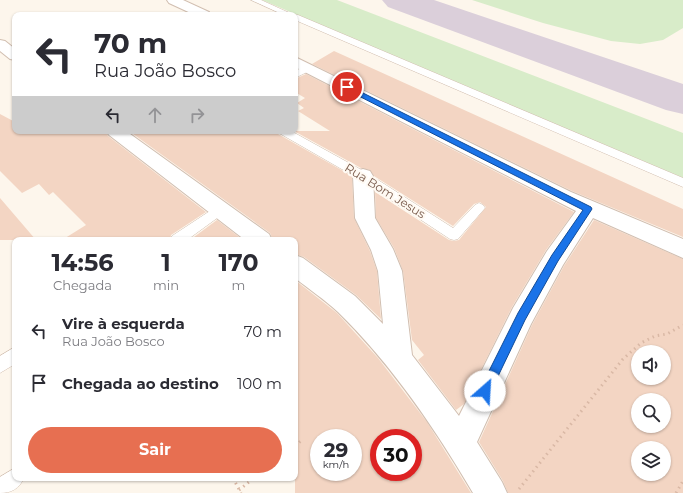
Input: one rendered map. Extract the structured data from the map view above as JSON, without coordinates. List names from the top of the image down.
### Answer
{
  "streets": {
    "lane": ["Rua Bom Jesus"]
  },
  "page": {
    "turn": ["70 m", "Rua João Bosco"],
    "eta": [
      "14:56",
      "Chegada",
      "1",
      "min",
      "170",
      "m"
    ],
    "list": [
      {
        "name": "Vire à esquerda",
        "note": "Rua João Bosco",
        "value": "70 m"
      },
      {
        "name": "Chegada ao destino",
        "value": "100 m"
      }
    ],
    "buttons": "Sair",
    "speed": "29 km/h",
    "limit": "30"
  }
}
